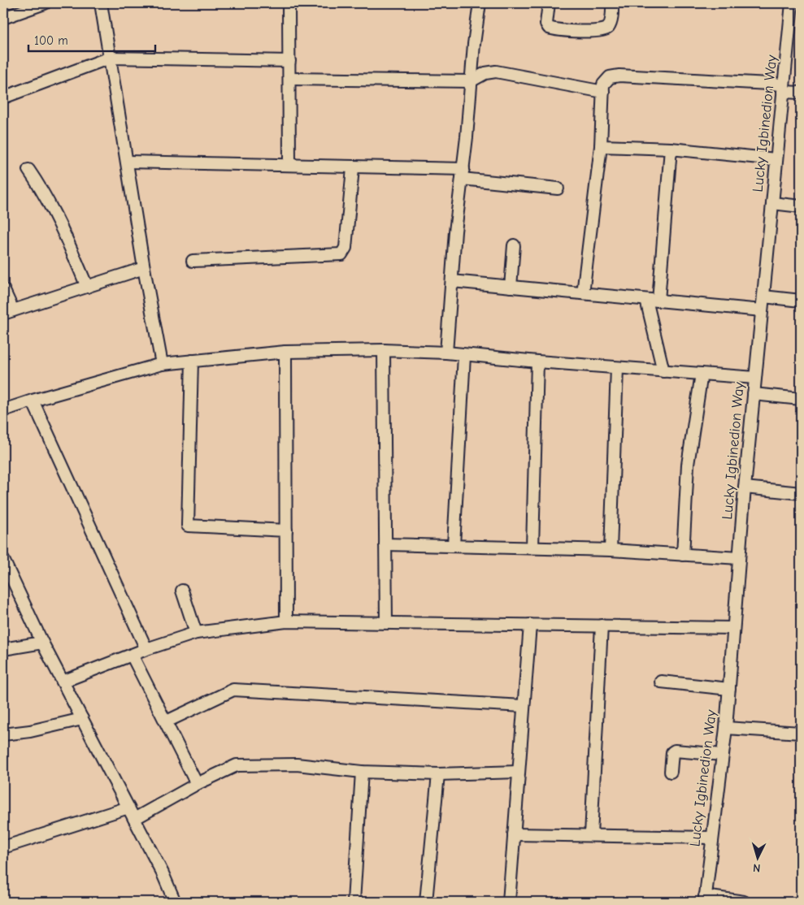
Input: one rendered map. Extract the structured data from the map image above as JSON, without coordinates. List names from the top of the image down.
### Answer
{
  "streets": {
    "street": ["Lucky Igbinedion Way"]
  },
  "scale_bar": "100 m",
  "north": "bottom"
}
